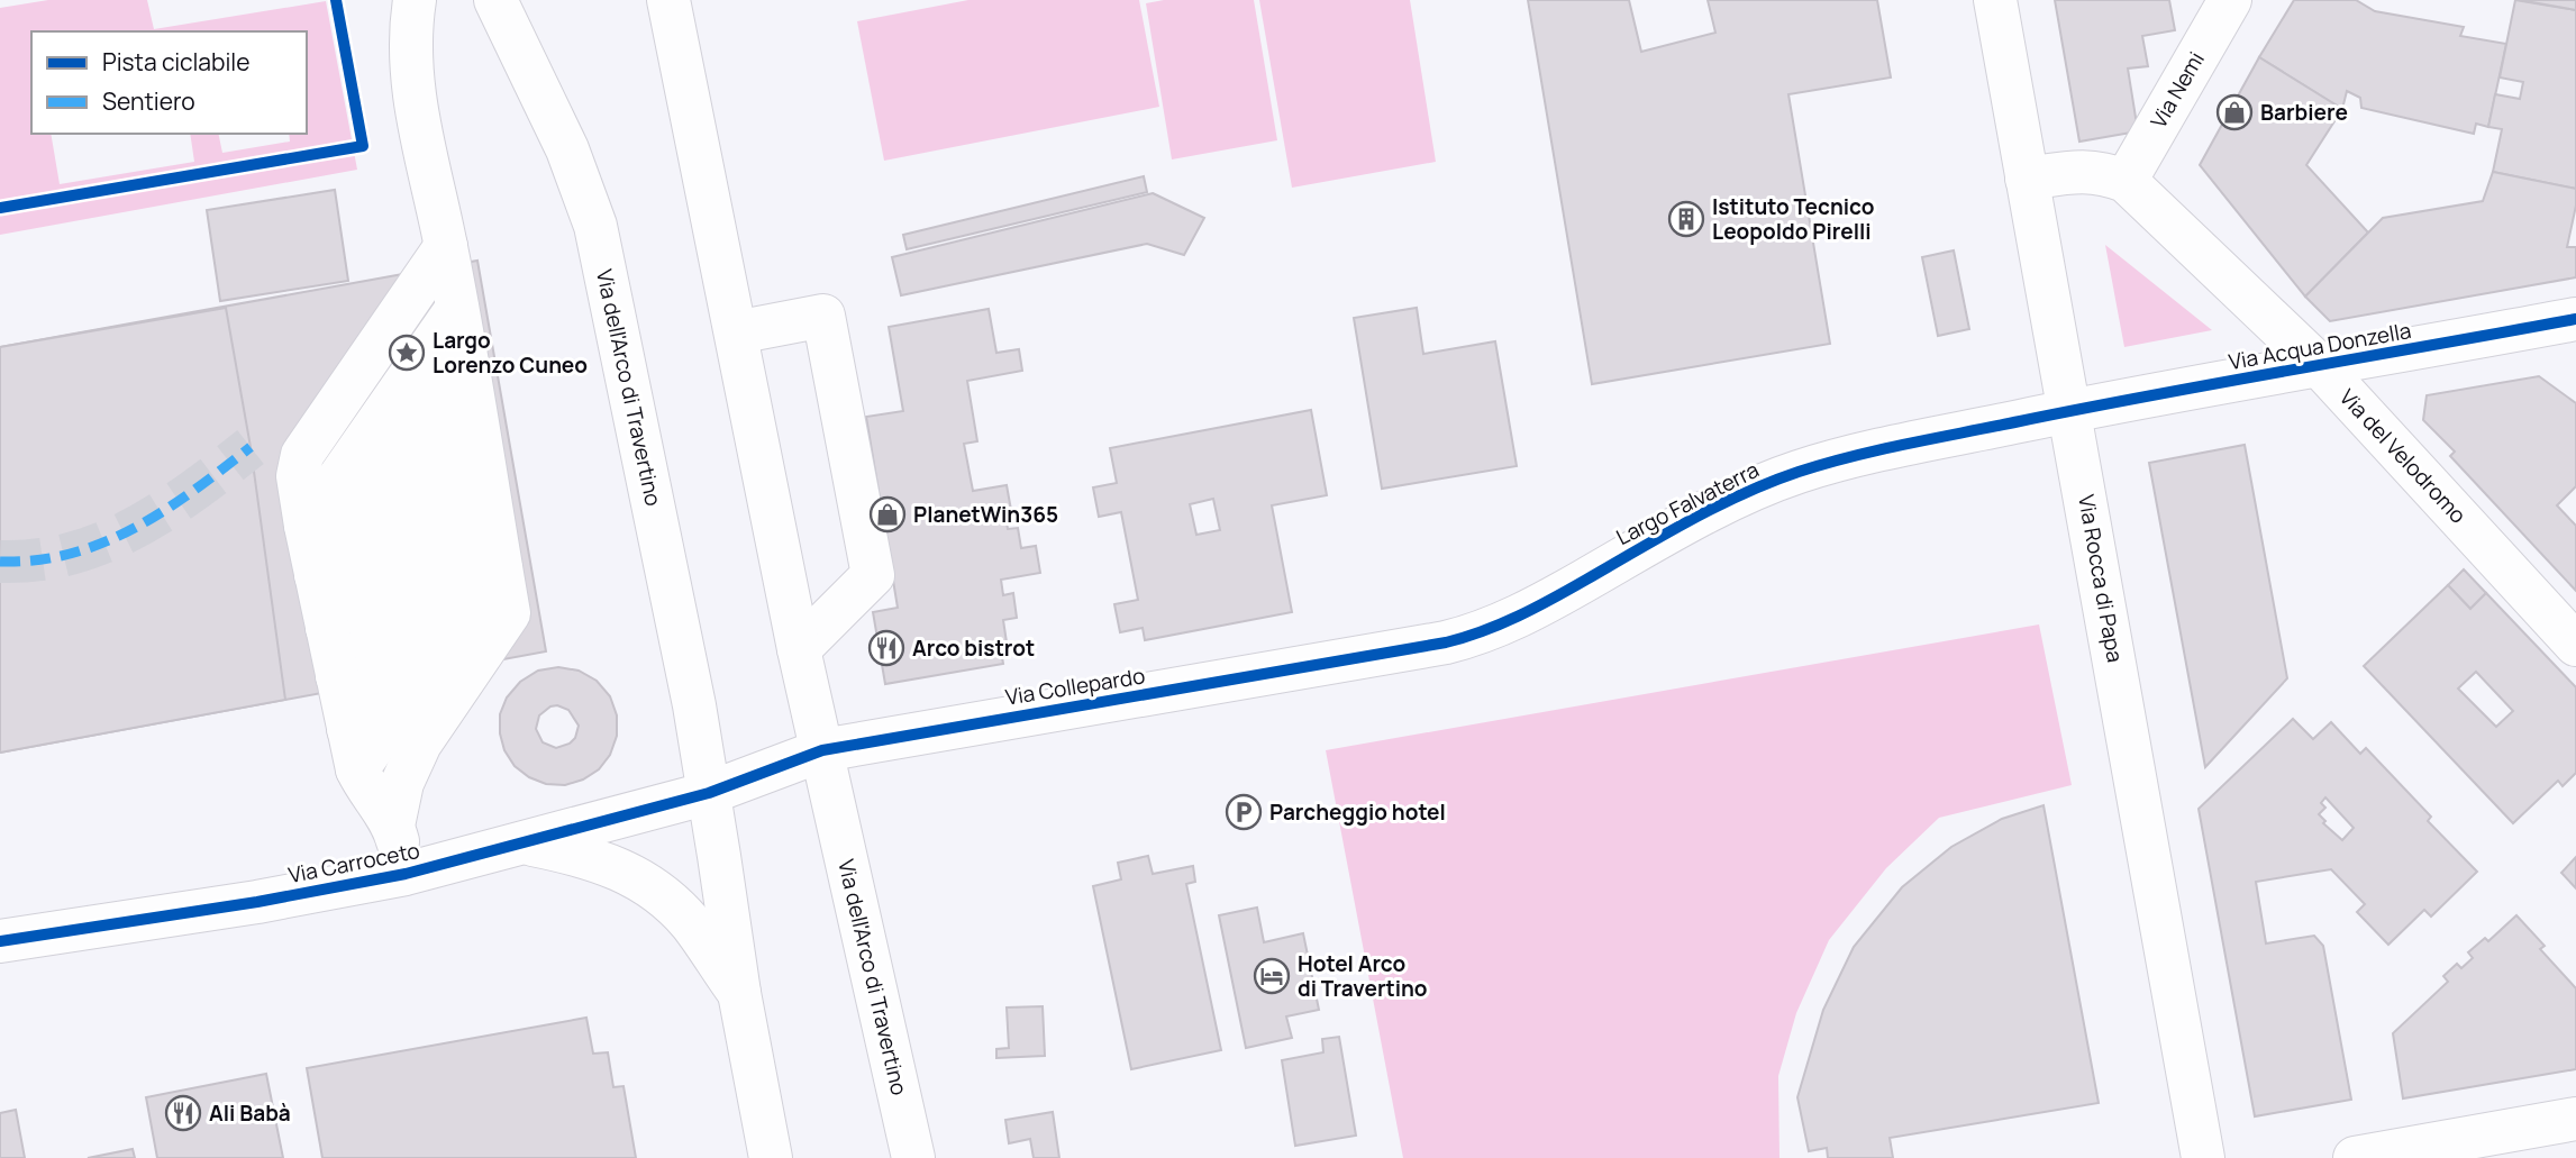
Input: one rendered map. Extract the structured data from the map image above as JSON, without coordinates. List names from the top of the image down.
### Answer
{
  "streets": {
    "street": [
      "Via Nemi",
      "Via Acqua Donzella",
      "Via dell'Arco di Travertino",
      "Via del Velodromo",
      "Largo Falvaterra",
      "Via Rocca di Papa",
      "Via Collepardo",
      "Via Carroceto"
    ]
  },
  "crossings": [
    ["Via Nemi", "Via del Velodromo"],
    ["Via Acqua Donzella", "Via del Velodromo"],
    ["Via Acqua Donzella", "Largo Falvaterra"],
    ["Via Acqua Donzella", "Via Rocca di Papa"],
    ["Via dell'Arco di Travertino", "Via Collepardo"],
    ["Via dell'Arco di Travertino", "Via Carroceto"],
    ["Via del Velodromo", "Via Rocca di Papa"],
    ["Largo Falvaterra", "Via Rocca di Papa"],
    ["Largo Falvaterra", "Via Collepardo"]
  ],
  "places": {
    "shop": ["Barbiere", "PlanetWin365"],
    "building": ["Istituto Tecnico Leopoldo Pirelli"],
    "place": ["Largo Lorenzo Cuneo"],
    "restaurant": ["Arco bistrot", "Ali Babà"],
    "parking": ["Parcheggio hotel"],
    "hotel": ["Hotel Arco di Travertino"]
  },
  "legend": ["Pista ciclabile", "Sentiero"]
}
